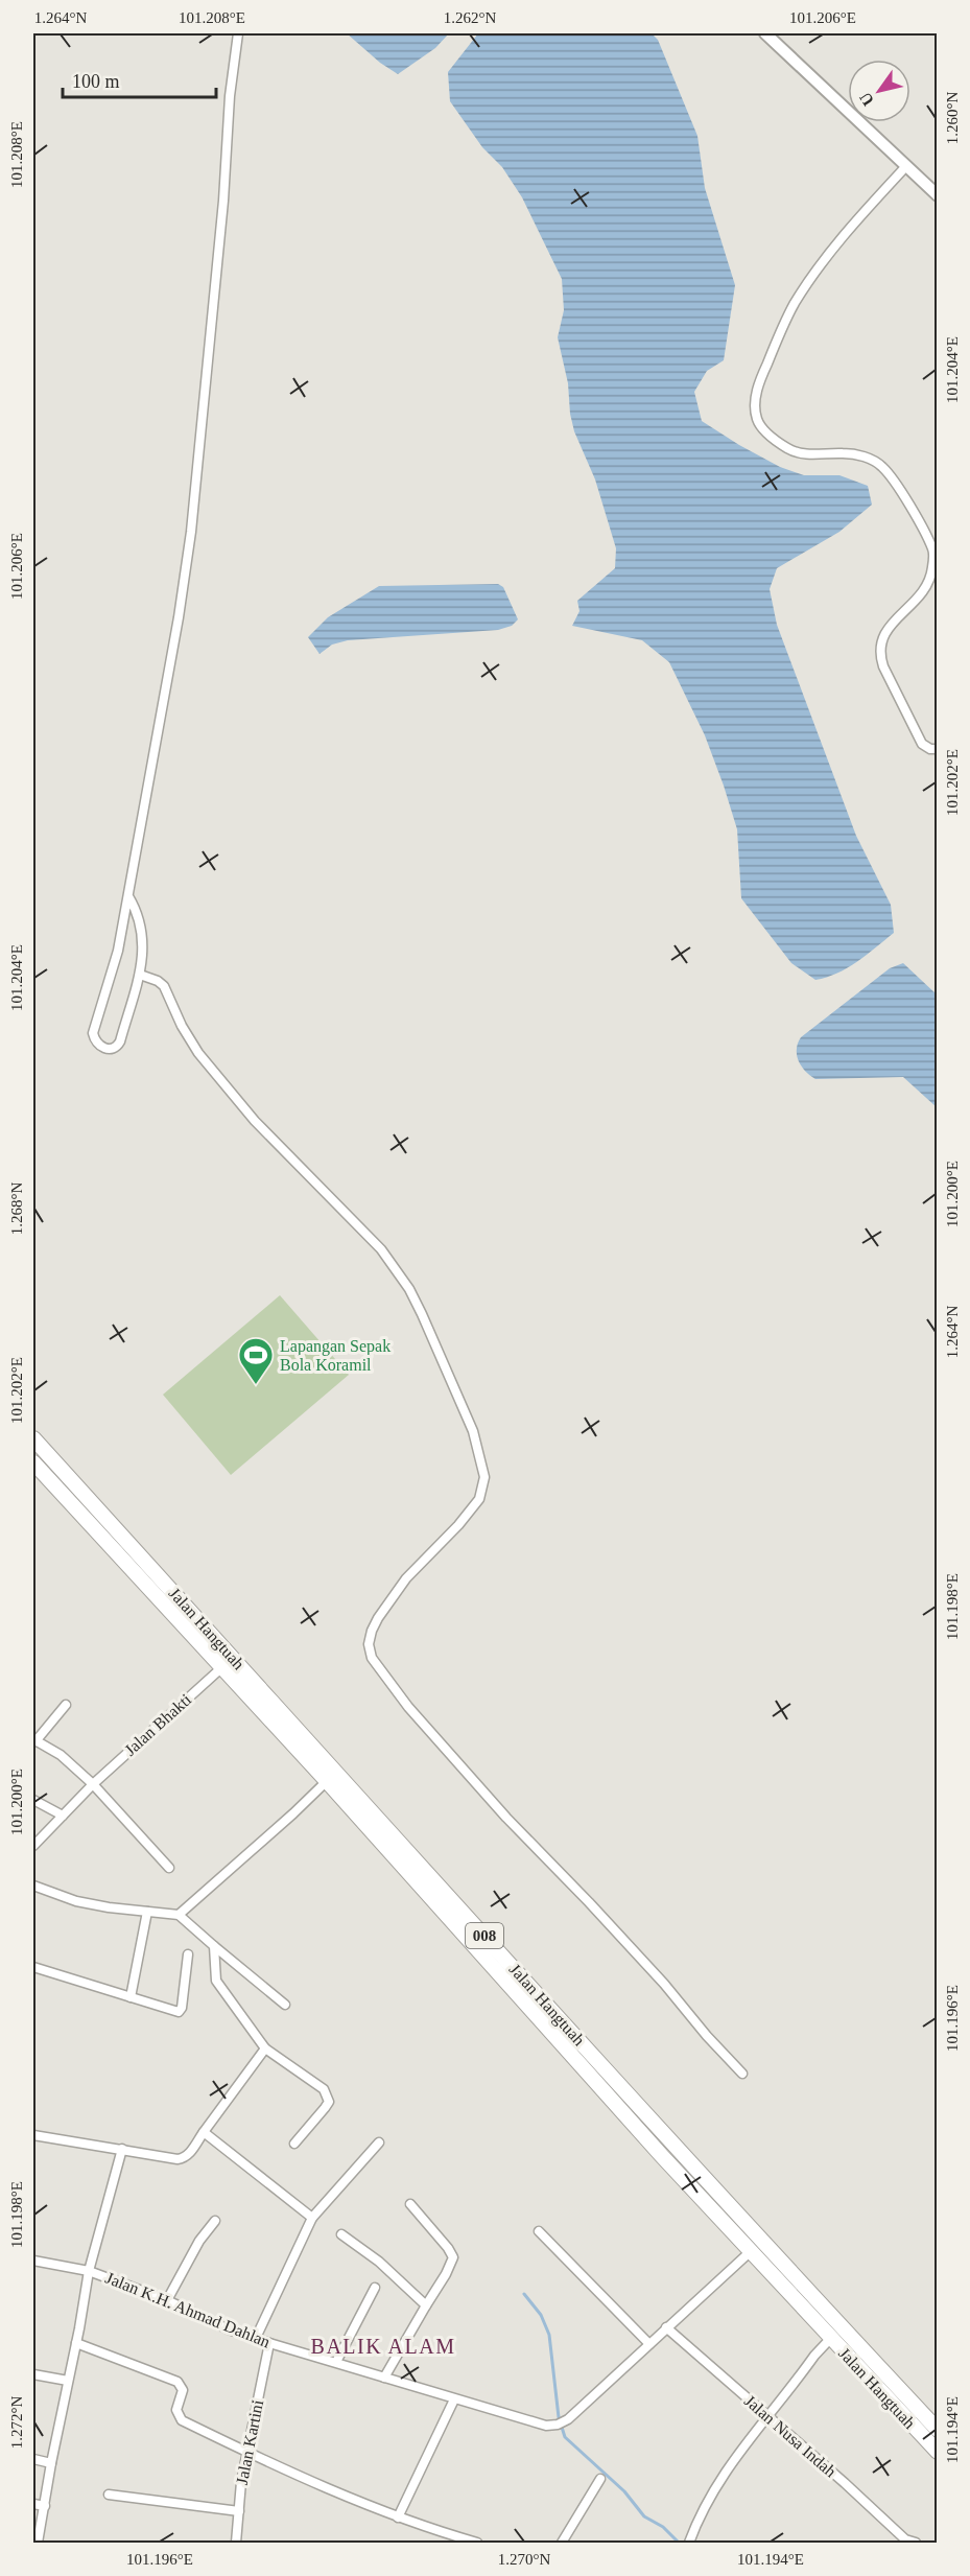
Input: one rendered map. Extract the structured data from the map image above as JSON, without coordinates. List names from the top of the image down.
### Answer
{
  "streets": {
    "highway": ["Jalan Hangtuah", "008"],
    "street": [
      "Jalan Bhakti",
      "Jalan K.H. Ahmad Dahlan",
      "Jalan Nusa Indah",
      "Jalan Kartini"
    ]
  },
  "crossings": [
    ["Jalan Hangtuah", "Jalan Bhakti"],
    ["Jalan K.H. Ahmad Dahlan", "Jalan Kartini"]
  ],
  "districts": ["BALIK ALAM"],
  "places": {
    "sports": ["Lapangan Sepak Bola Koramil"]
  },
  "scale_bar": "100 m",
  "north": "bottom left",
  "coordinates": [
    "1.264°N",
    "101.208°E",
    "1.262°N",
    "101.206°E",
    "1.260°N",
    "101.204°E",
    "101.202°E",
    "101.200°E",
    "1.268°N",
    "101.198°E",
    "101.196°E",
    "1.272°N",
    "101.194°E",
    "1.270°N"
  ]
}
